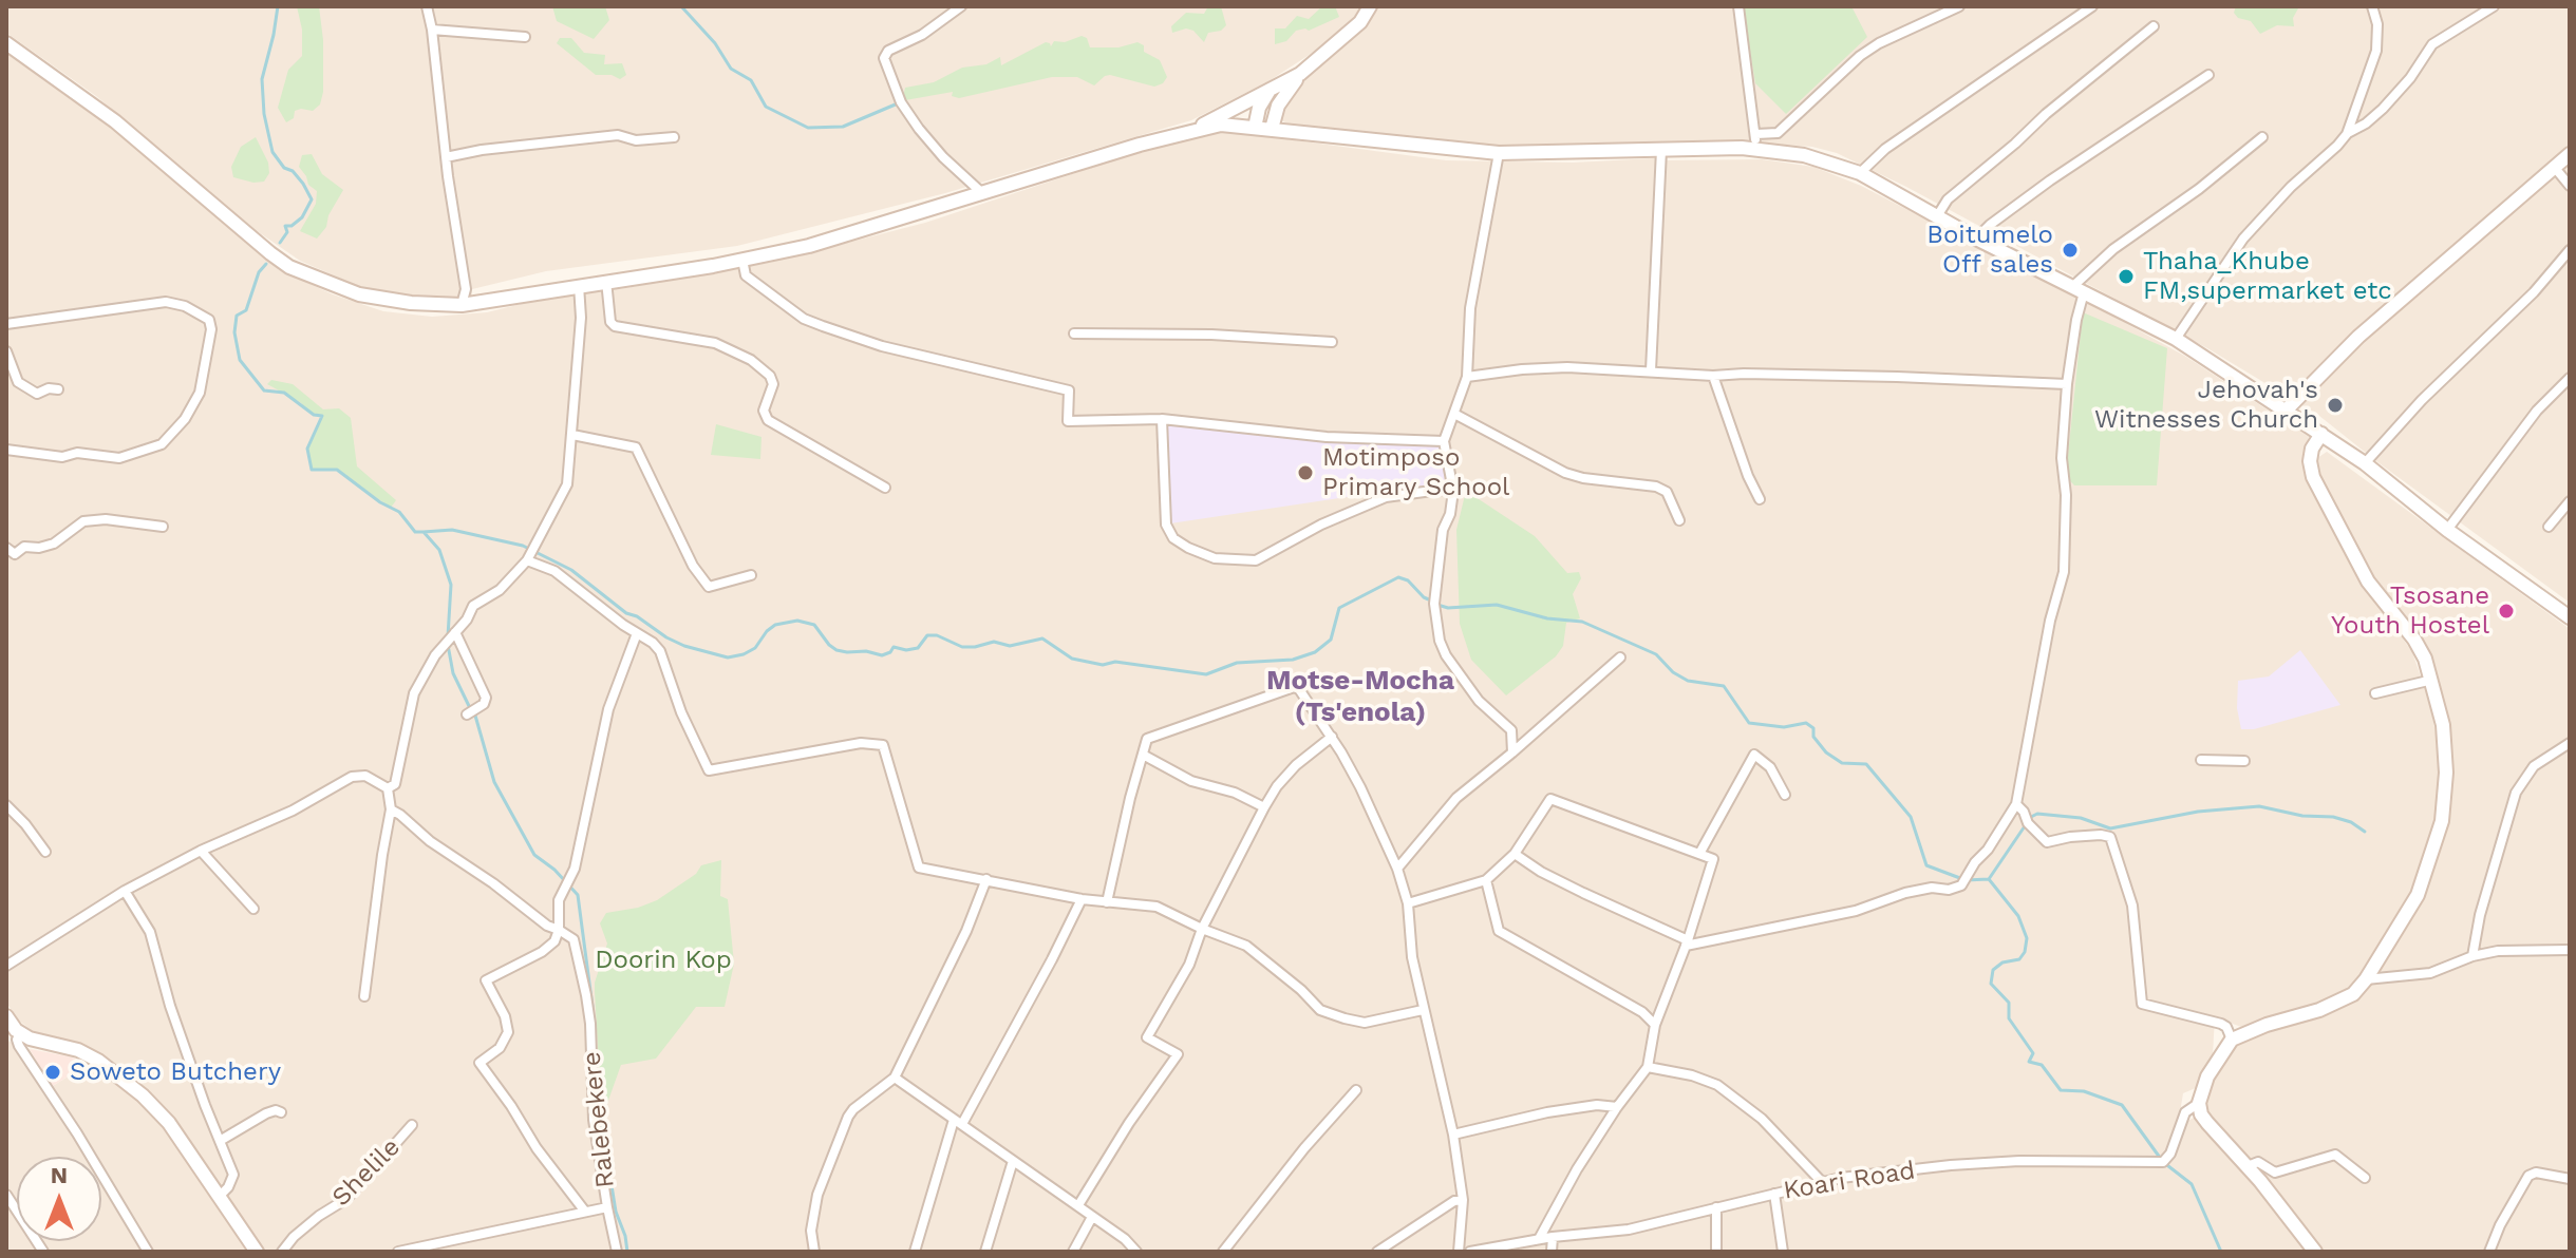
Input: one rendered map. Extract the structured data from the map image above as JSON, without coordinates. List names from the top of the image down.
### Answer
{
  "streets": {
    "street": ["Ralebekere", "Shelile", "Koari Road"]
  },
  "districts": ["Motse-Mocha (Ts'enola)"],
  "parks": ["Doorin Kop"],
  "places": [
    "Boitumelo Off sales",
    "Thaha_Khube FM,supermarket etc",
    "Jehovah's Witnesses Church",
    "Motimposo Primary School",
    "Tsosane Youth Hostel",
    "Soweto Butchery"
  ],
  "north": "top"
}
